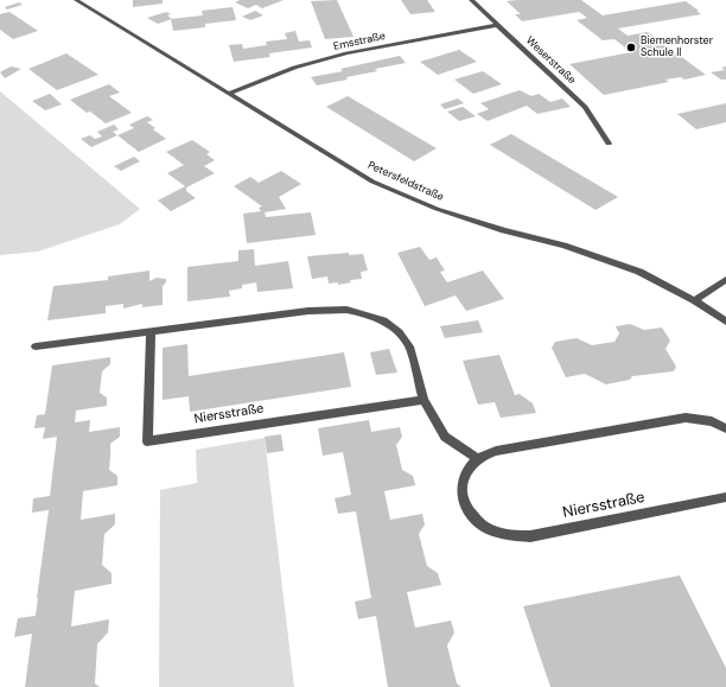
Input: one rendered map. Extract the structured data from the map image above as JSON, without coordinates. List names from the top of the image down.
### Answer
{
  "streets": {
    "street": [
      "Emsstraße",
      "Weserstraße",
      "Petersfeldstraße",
      "Niersstraße"
    ]
  },
  "crossings": [
    ["Emsstraße", "Weserstraße"],
    ["Emsstraße", "Petersfeldstraße"]
  ],
  "places": ["Biemenhorster Schule II"]
}
